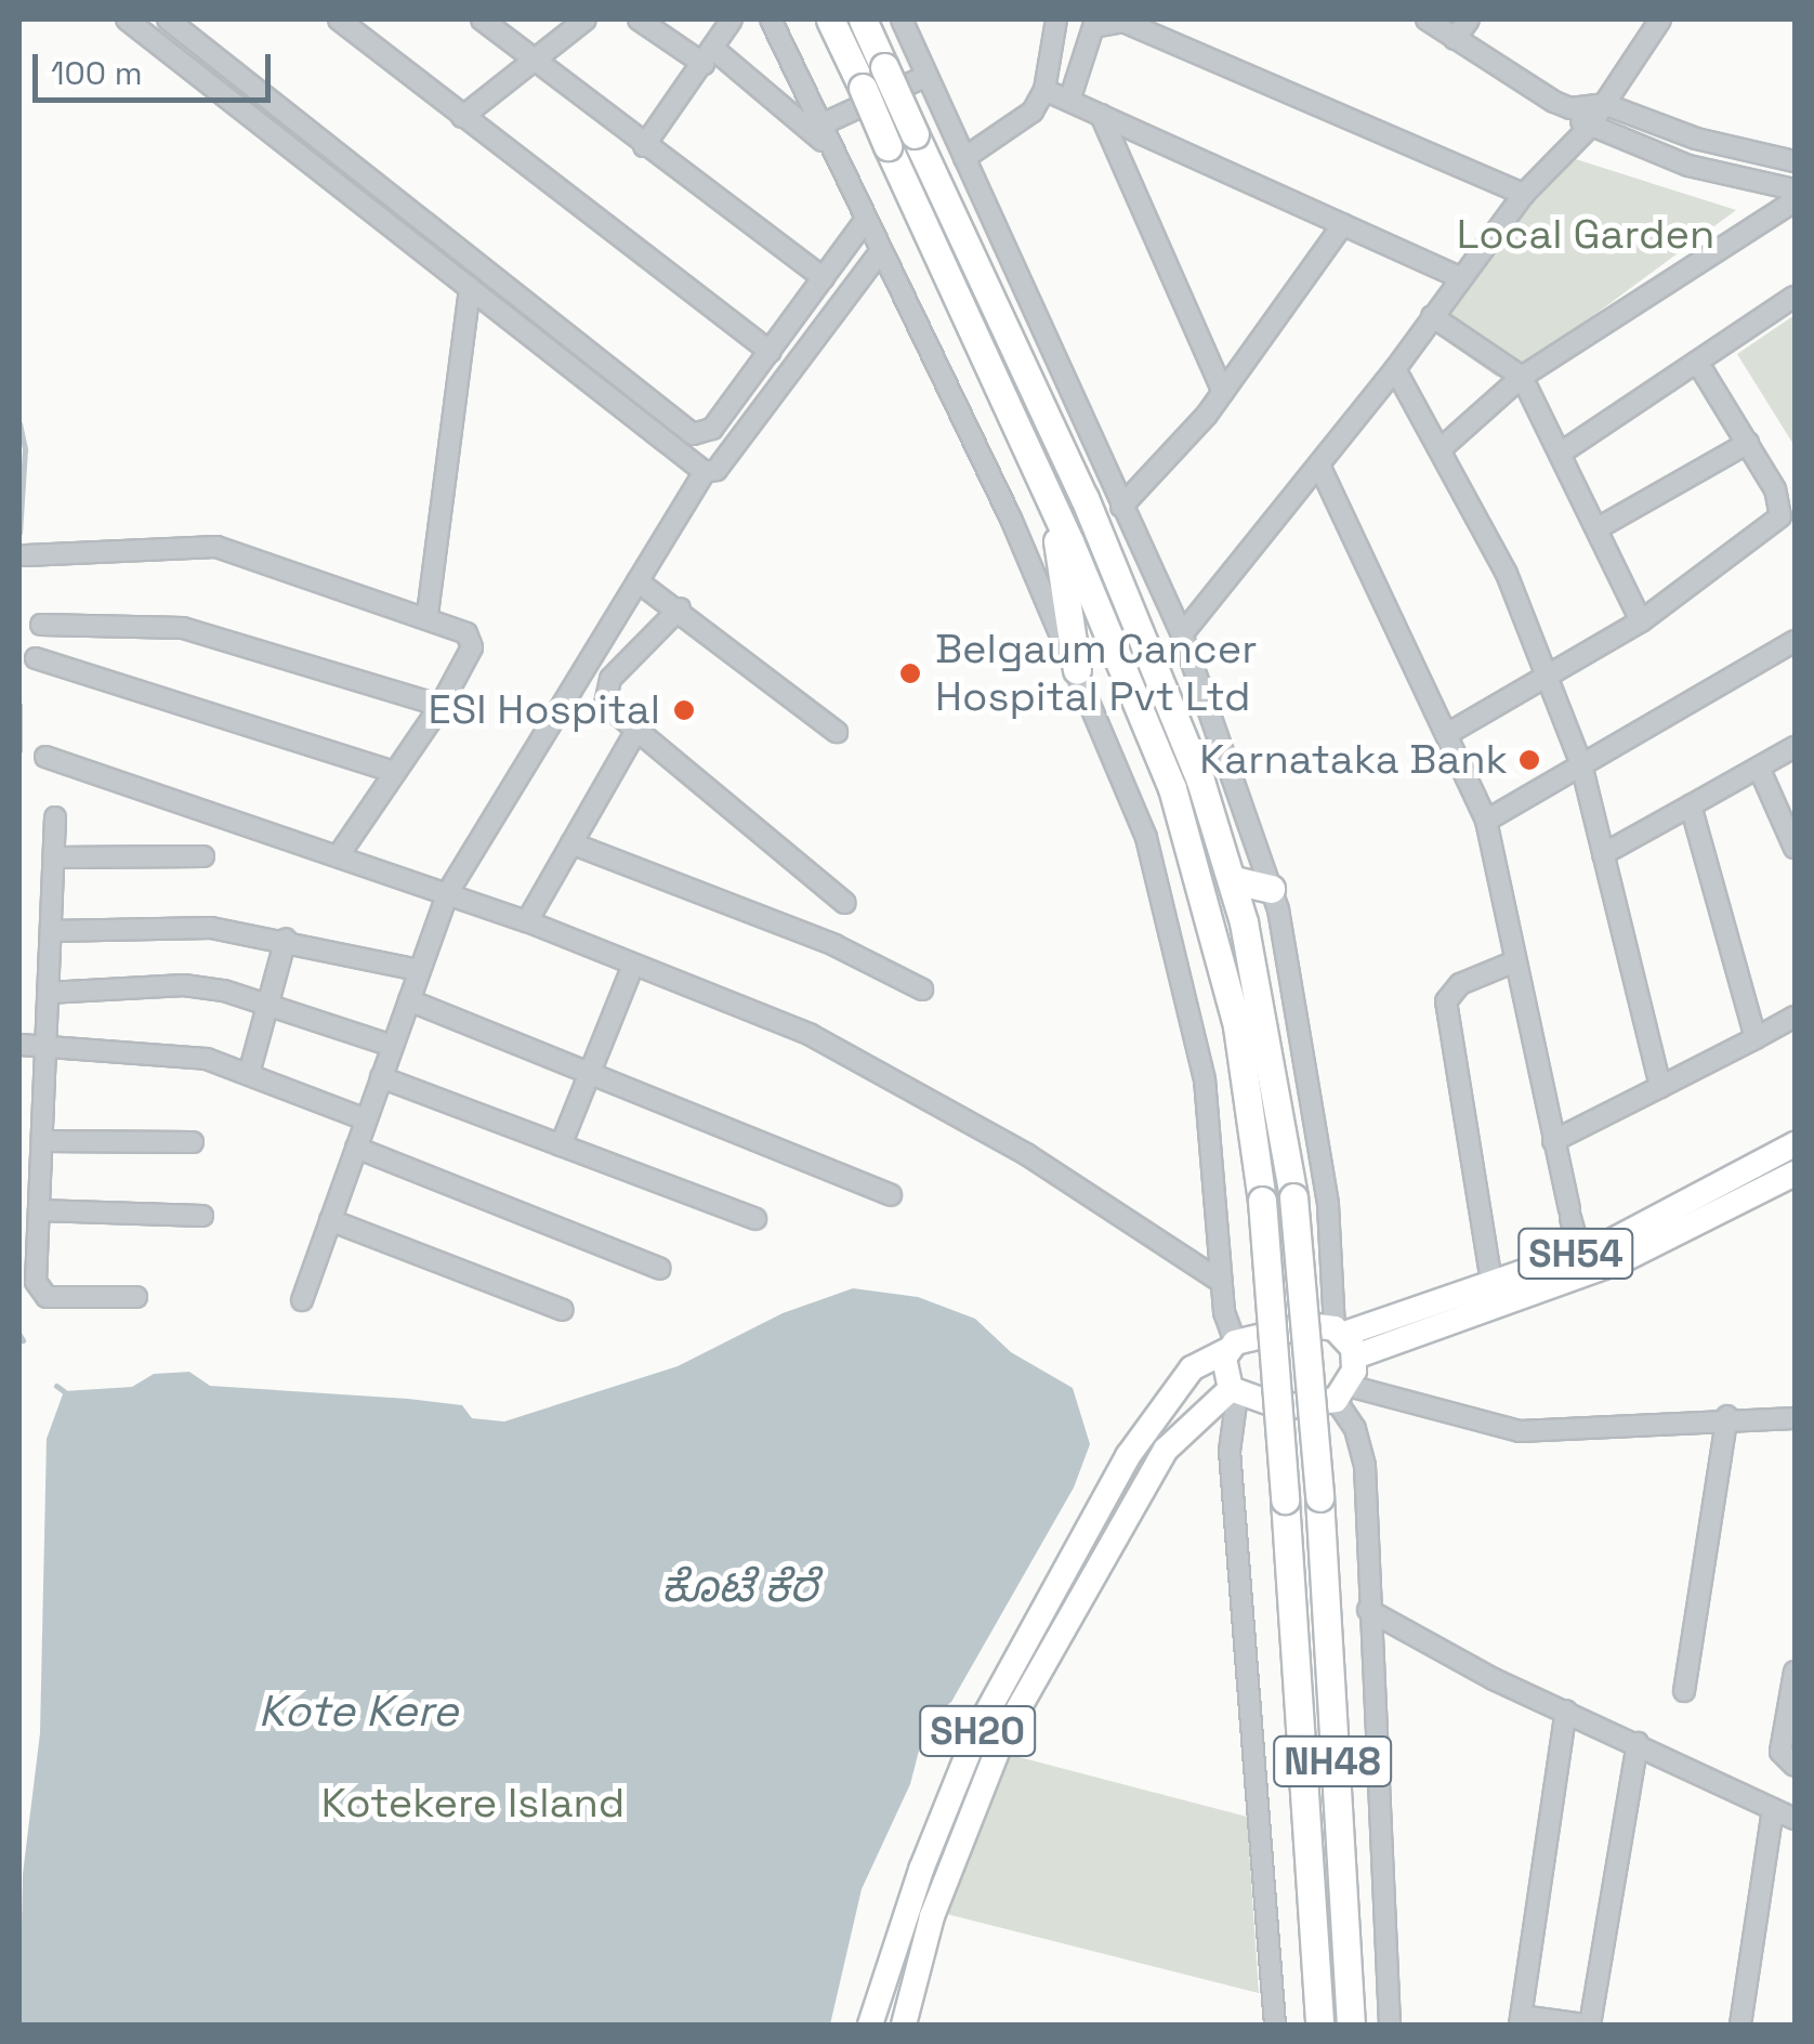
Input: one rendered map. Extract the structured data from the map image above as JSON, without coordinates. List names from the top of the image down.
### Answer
{
  "streets": {
    "highway": ["NH48"],
    "main road": ["SH54", "SH20"]
  },
  "water": ["ಕೊಟೆ ಕೆರೆ", "Kote Kere"],
  "parks": ["Local Garden", "Kotekere Island"],
  "places": ["Belgaum Cancer Hospital Pvt Ltd", "ESI Hospital", "Karnataka Bank"],
  "scale_bar": "100 m"
}
